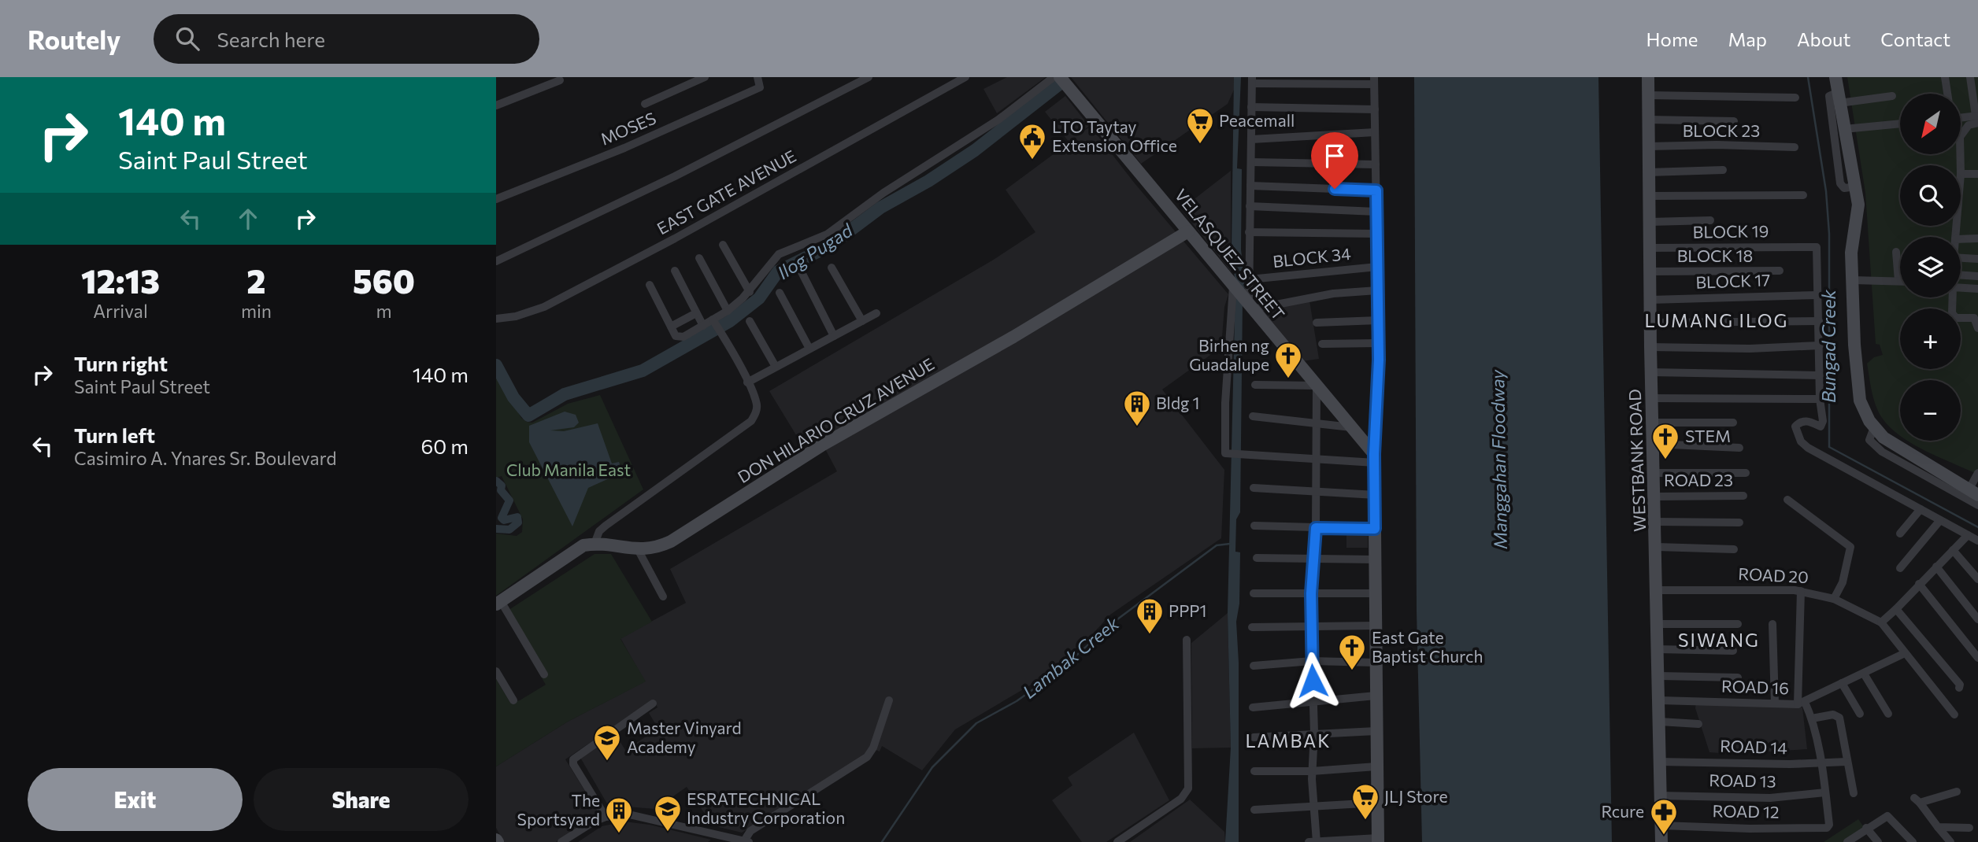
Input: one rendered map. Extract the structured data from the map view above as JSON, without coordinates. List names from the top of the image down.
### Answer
{
  "streets": {
    "street": [
      "MOSES",
      "BLOCK 23",
      "EAST GATE AVENUE",
      "BLOCK 19",
      "VELASQUEZ STREET",
      "BLOCK 18",
      "BLOCK 34",
      "BLOCK 17",
      "DON HILARIO CRUZ AVENUE",
      "WESTBANK ROAD",
      "ROAD 23",
      "ROAD 20",
      "ROAD 16",
      "ROAD 14",
      "ROAD 13",
      "ROAD 12"
    ]
  },
  "crossings": [
    ["BLOCK 23", "WESTBANK ROAD"],
    ["BLOCK 19", "BLOCK 17"],
    ["BLOCK 19", "WESTBANK ROAD"],
    ["VELASQUEZ STREET", "DON HILARIO CRUZ AVENUE"],
    ["BLOCK 18", "WESTBANK ROAD"],
    ["BLOCK 17", "WESTBANK ROAD"],
    ["WESTBANK ROAD", "ROAD 23"],
    ["WESTBANK ROAD", "ROAD 20"],
    ["WESTBANK ROAD", "ROAD 16"],
    ["WESTBANK ROAD", "ROAD 14"],
    ["WESTBANK ROAD", "ROAD 13"],
    ["WESTBANK ROAD", "ROAD 12"],
    ["ROAD 13", "ROAD 12"]
  ],
  "districts": ["LUMANG ILOG", "SIWANG", "LAMBAK"],
  "water": [
    "Ilog Pugad",
    "Bungad Creek",
    "Manggahan Floodway",
    "Lambak Creek"
  ],
  "parks": ["Club Manila East"],
  "places": {
    "supermarket": ["Peacemall", "JLJ Store"],
    "public building": ["LTO Taytay Extension Office"],
    "church": ["Birhen ng Guadalupe", "STEM", "East Gate Baptist Church"],
    "building": ["Bldg 1", "PPP1", "The Sportsyard"],
    "school or university": ["Master Vinyard Academy", "ESRATECHNICAL Industry Corporation"],
    "pharmacy": ["Rcure"]
  },
  "north": "bottom left",
  "page": {
    "header": "Routely",
    "search": "Search here",
    "nav": [
      "Home",
      "Map",
      "About",
      "Contact"
    ],
    "turn": ["140 m", "Saint Paul Street"],
    "map_buttons": ["+", "−"],
    "eta": [
      "12:13",
      "Arrival",
      "2",
      "min",
      "560",
      "m"
    ],
    "list": [
      {
        "name": "Turn right",
        "note": "Saint Paul Street",
        "value": "140 m"
      },
      {
        "name": "Turn left",
        "note": "Casimiro A. Ynares Sr. Boulevard",
        "value": "60 m"
      }
    ],
    "buttons": ["Exit", "Share"]
  }
}
